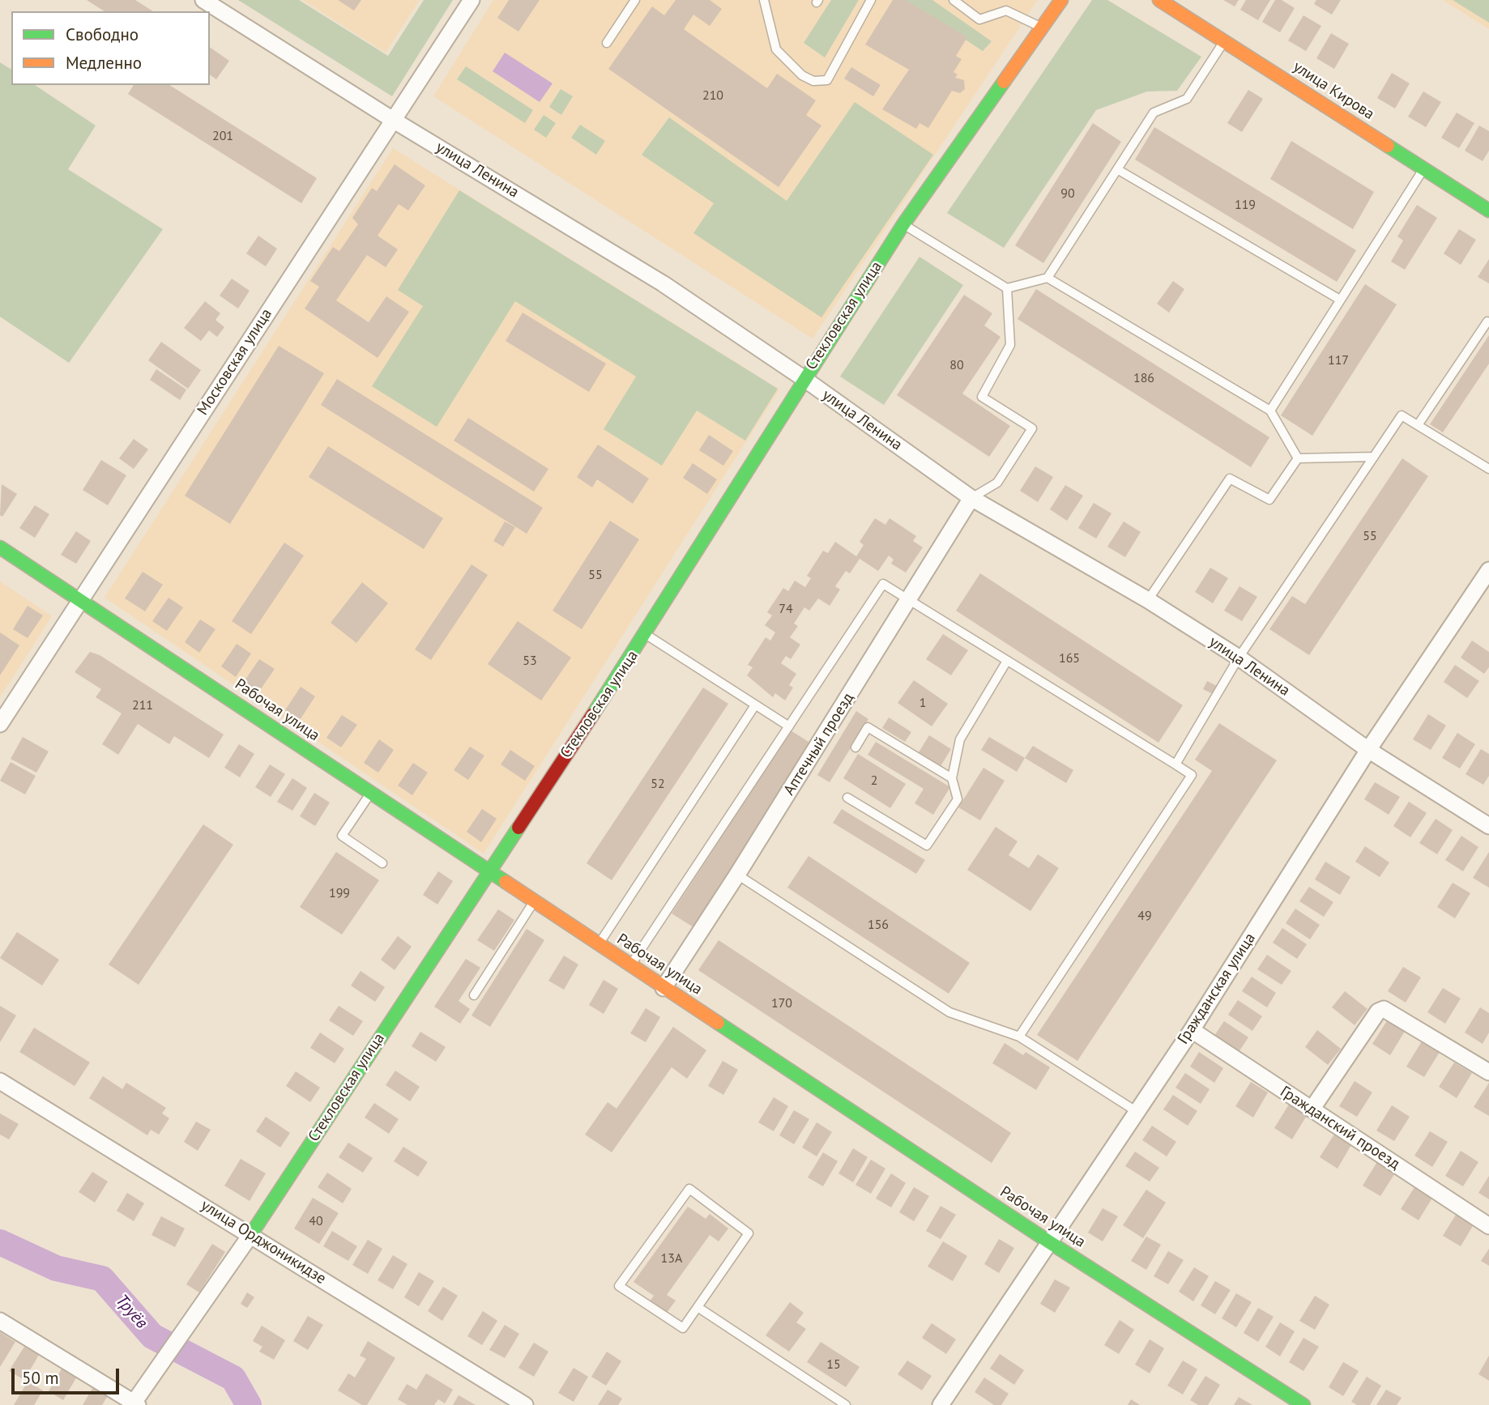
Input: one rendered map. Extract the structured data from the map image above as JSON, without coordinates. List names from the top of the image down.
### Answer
{
  "streets": {
    "street": [
      "улица Кирова",
      "улица Ленина",
      "Стекловская улица",
      "Московская улица",
      "Рабочая улица",
      "Аптечный проезд",
      "Гражданская улица",
      "Гражданский проезд",
      "улица Орджоникидзе"
    ]
  },
  "crossings": [
    ["улица Ленина", "Стекловская улица"],
    ["улица Ленина", "Московская улица"],
    ["улица Ленина", "Аптечный проезд"],
    ["улица Ленина", "Гражданская улица"],
    ["Стекловская улица", "Рабочая улица"],
    ["Стекловская улица", "улица Орджоникидзе"],
    ["Московская улица", "Рабочая улица"],
    ["Рабочая улица", "Аптечный проезд"],
    ["Рабочая улица", "Гражданская улица"],
    ["Гражданская улица", "Гражданский проезд"]
  ],
  "water": ["Труёв"],
  "house_numbers": [
    "210",
    "201",
    "90",
    "119",
    "117",
    "80",
    "186",
    "55",
    "55",
    "74",
    "165",
    "53",
    "1",
    "211",
    "2",
    "52",
    "199",
    "49",
    "156",
    "170",
    "40",
    "13А",
    "15"
  ],
  "legend": ["Свободно", "Медленно"],
  "scale_bar": "50 m"
}
